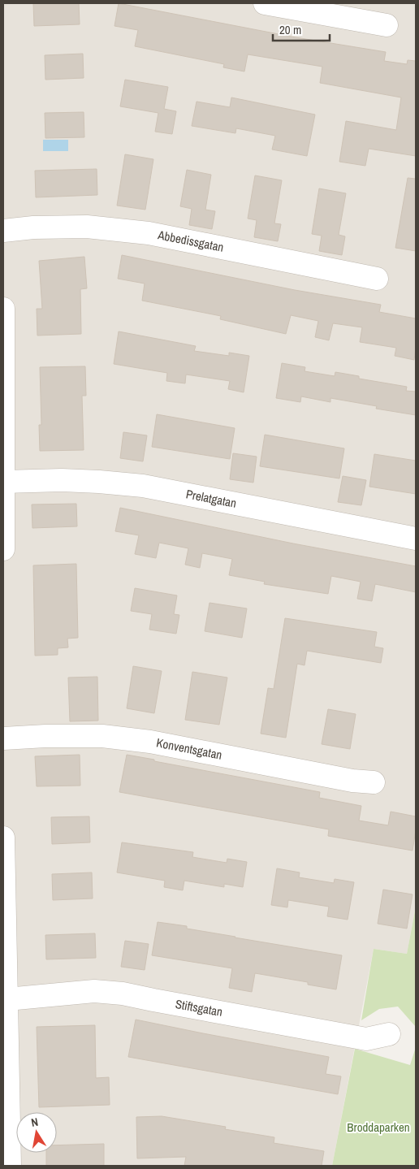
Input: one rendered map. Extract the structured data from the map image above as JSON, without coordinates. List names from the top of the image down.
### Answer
{
  "streets": {
    "street": [
      "Abbedissgatan",
      "Prelatgatan",
      "Konventsgatan",
      "Stiftsgatan"
    ]
  },
  "parks": ["Broddaparken"],
  "scale_bar": "20 m",
  "north": "top"
}
